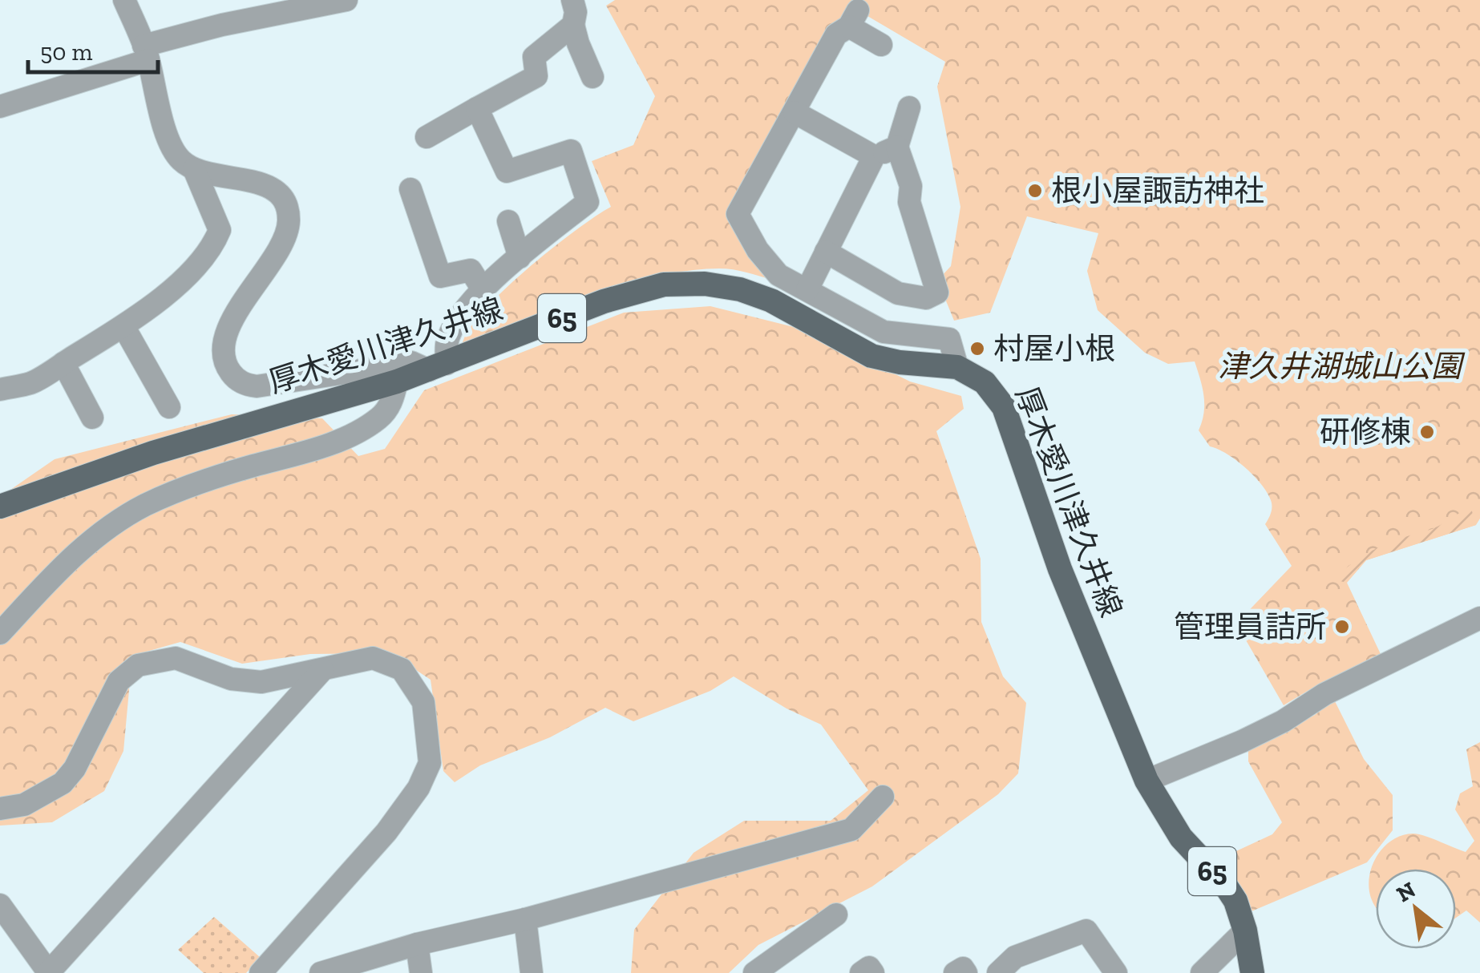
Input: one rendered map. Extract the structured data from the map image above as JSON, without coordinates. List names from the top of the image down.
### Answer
{
  "streets": {
    "main road": ["65", "厚木愛川津久井線"]
  },
  "parks": ["津久井湖城山公園"],
  "places": [
    "根小屋諏訪神社",
    "村屋小根",
    "研修棟",
    "管理員詰所"
  ],
  "scale_bar": "50 m",
  "north": "top left"
}
